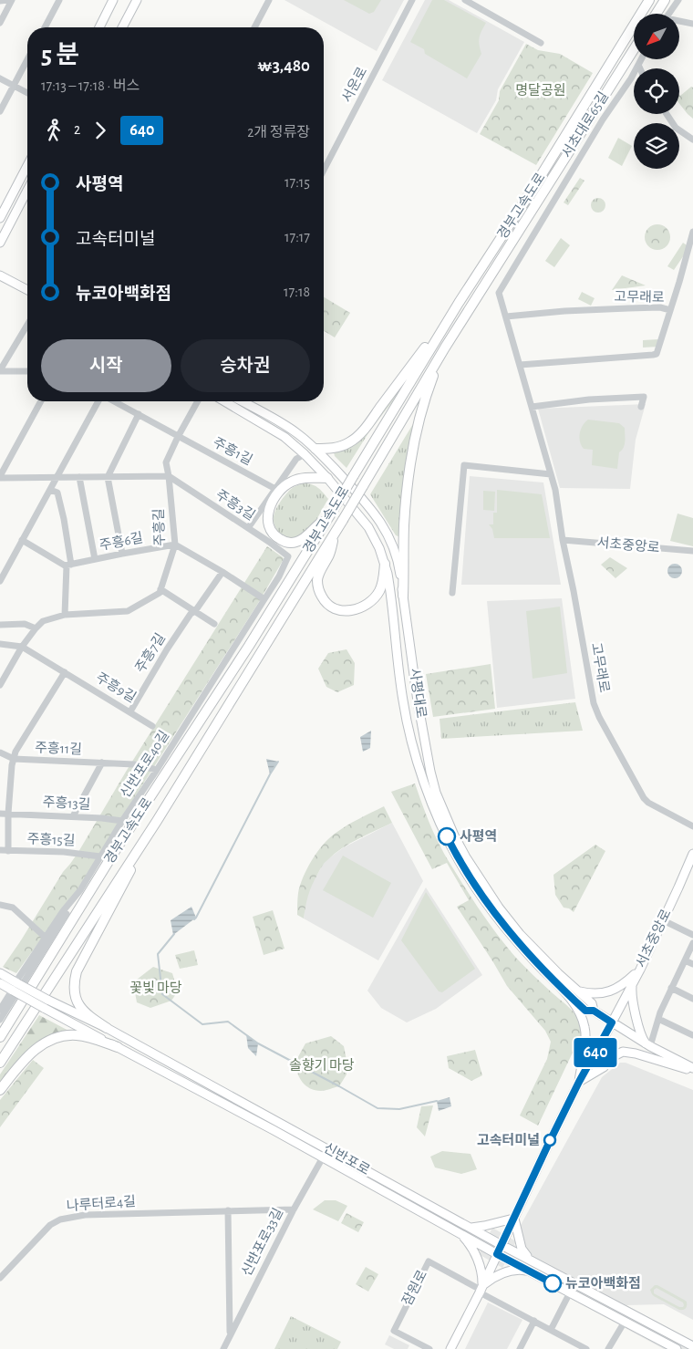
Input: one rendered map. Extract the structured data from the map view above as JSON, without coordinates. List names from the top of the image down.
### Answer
{
  "streets": {
    "highway": ["경부고속도로"],
    "main road": ["서초중앙로", "사평대로", "신반포로"],
    "street": [
      "서운로",
      "서초대로65길",
      "고무래로",
      "주흥1길",
      "주흥3길",
      "주흥길",
      "주흥6길",
      "주흥7길",
      "주흥9길",
      "주흥11길",
      "신반포로40길",
      "주흥13길",
      "주흥15길",
      "나루터로4길",
      "신반포로33길",
      "잠원로"
    ]
  },
  "crossings": [
    ["서초대로65길", "고무래로"],
    ["고무래로", "서초중앙로"],
    ["주흥1길", "주흥길"],
    ["주흥3길", "주흥길"],
    ["주흥3길", "신반포로40길"],
    ["주흥길", "주흥6길"],
    ["서초중앙로", "사평대로"],
    ["주흥7길", "주흥9길"],
    ["주흥11길", "신반포로40길"],
    ["신반포로40길", "주흥13길"],
    ["신반포로40길", "주흥15길"],
    ["신반포로40길", "신반포로"],
    ["신반포로", "신반포로33길"],
    ["나루터로4길", "신반포로33길"]
  ],
  "parks": ["명달공원", "꽃빛 마당", "솔향기 마당"],
  "places": ["사평역", "고속터미널", "뉴코아백화점"],
  "lines": ["bus line 640"],
  "north": "bottom left",
  "page": {
    "on_map": "640",
    "heading": ["5 분", "17:13 – 17:18 · 버스", "₩3,480"],
    "legs": ["2", "640", "2개 정류장"],
    "list": [
      {
        "name": "사평역",
        "value": "17:15"
      },
      {
        "name": "고속터미널",
        "value": "17:17"
      },
      {
        "name": "뉴코아백화점",
        "value": "17:18"
      }
    ],
    "buttons": ["시작", "승차권"]
  }
}
